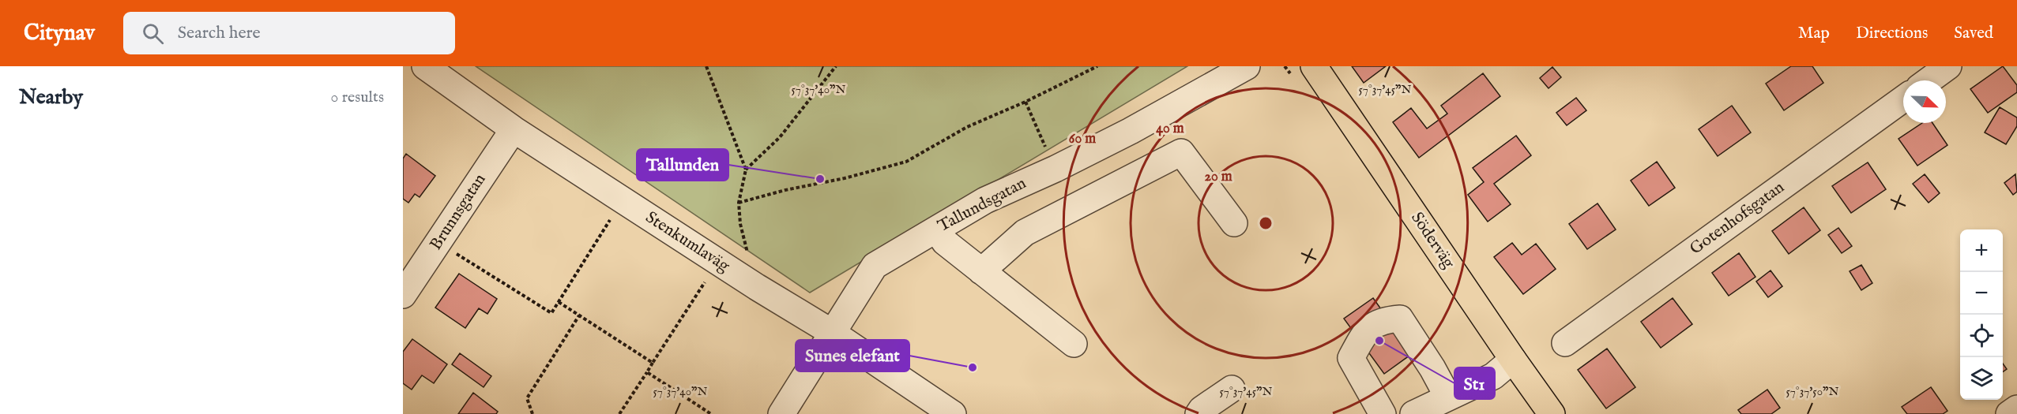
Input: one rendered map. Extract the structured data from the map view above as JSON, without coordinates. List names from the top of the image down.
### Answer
{
  "streets": {
    "main road": ["Söderväg"],
    "street": [
      "Tallundsgatan",
      "Brunnsgatan",
      "Gotenhofsgatan",
      "Stenkumlaväg"
    ]
  },
  "crossings": [
    ["Tallundsgatan", "Stenkumlaväg"],
    ["Brunnsgatan", "Stenkumlaväg"]
  ],
  "places": ["Tallunden", "St1", "Sunes elefant"],
  "north": "bottom right",
  "page": {
    "header": "Citynav",
    "search": "Search here",
    "nav": ["Map", "Directions", "Saved"],
    "heading": ["Nearby", "0 results"],
    "map_buttons": ["+", "−"]
  },
  "coordinates": ["57°37'40\"N", "57°37'45\"N", "57°37'50\"N"],
  "rings": ["40 m", "60 m", "20 m"]
}
